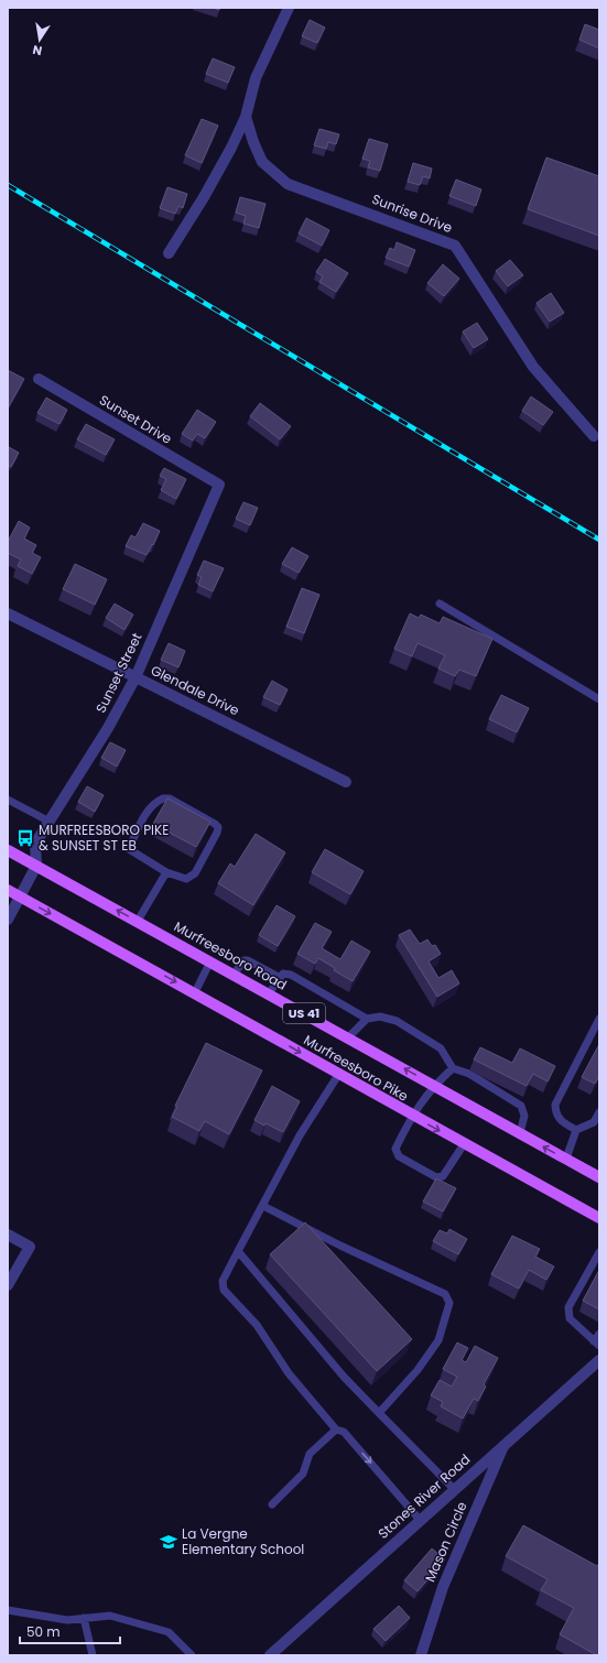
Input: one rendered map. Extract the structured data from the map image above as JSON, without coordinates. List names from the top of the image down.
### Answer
{
  "streets": {
    "main road": ["Murfreesboro Road", "US 41", "Murfreesboro Pike"],
    "street": [
      "Sunrise Drive",
      "Sunset Drive",
      "Sunset Street",
      "Glendale Drive",
      "Stones River Road",
      "Mason Circle"
    ]
  },
  "crossings": [
    ["Sunset Drive", "Sunset Street"],
    ["Sunset Street", "Glendale Drive"],
    ["Sunset Street", "Murfreesboro Road"],
    ["Stones River Road", "Mason Circle"]
  ],
  "one_way": ["Murfreesboro Road", "Murfreesboro Pike"],
  "places": {
    "bus stop": ["MURFREESBORO PIKE & SUNSET ST EB"],
    "school or university": ["La Vergne Elementary School"]
  },
  "scale_bar": "50 m",
  "north": "bottom"
}
